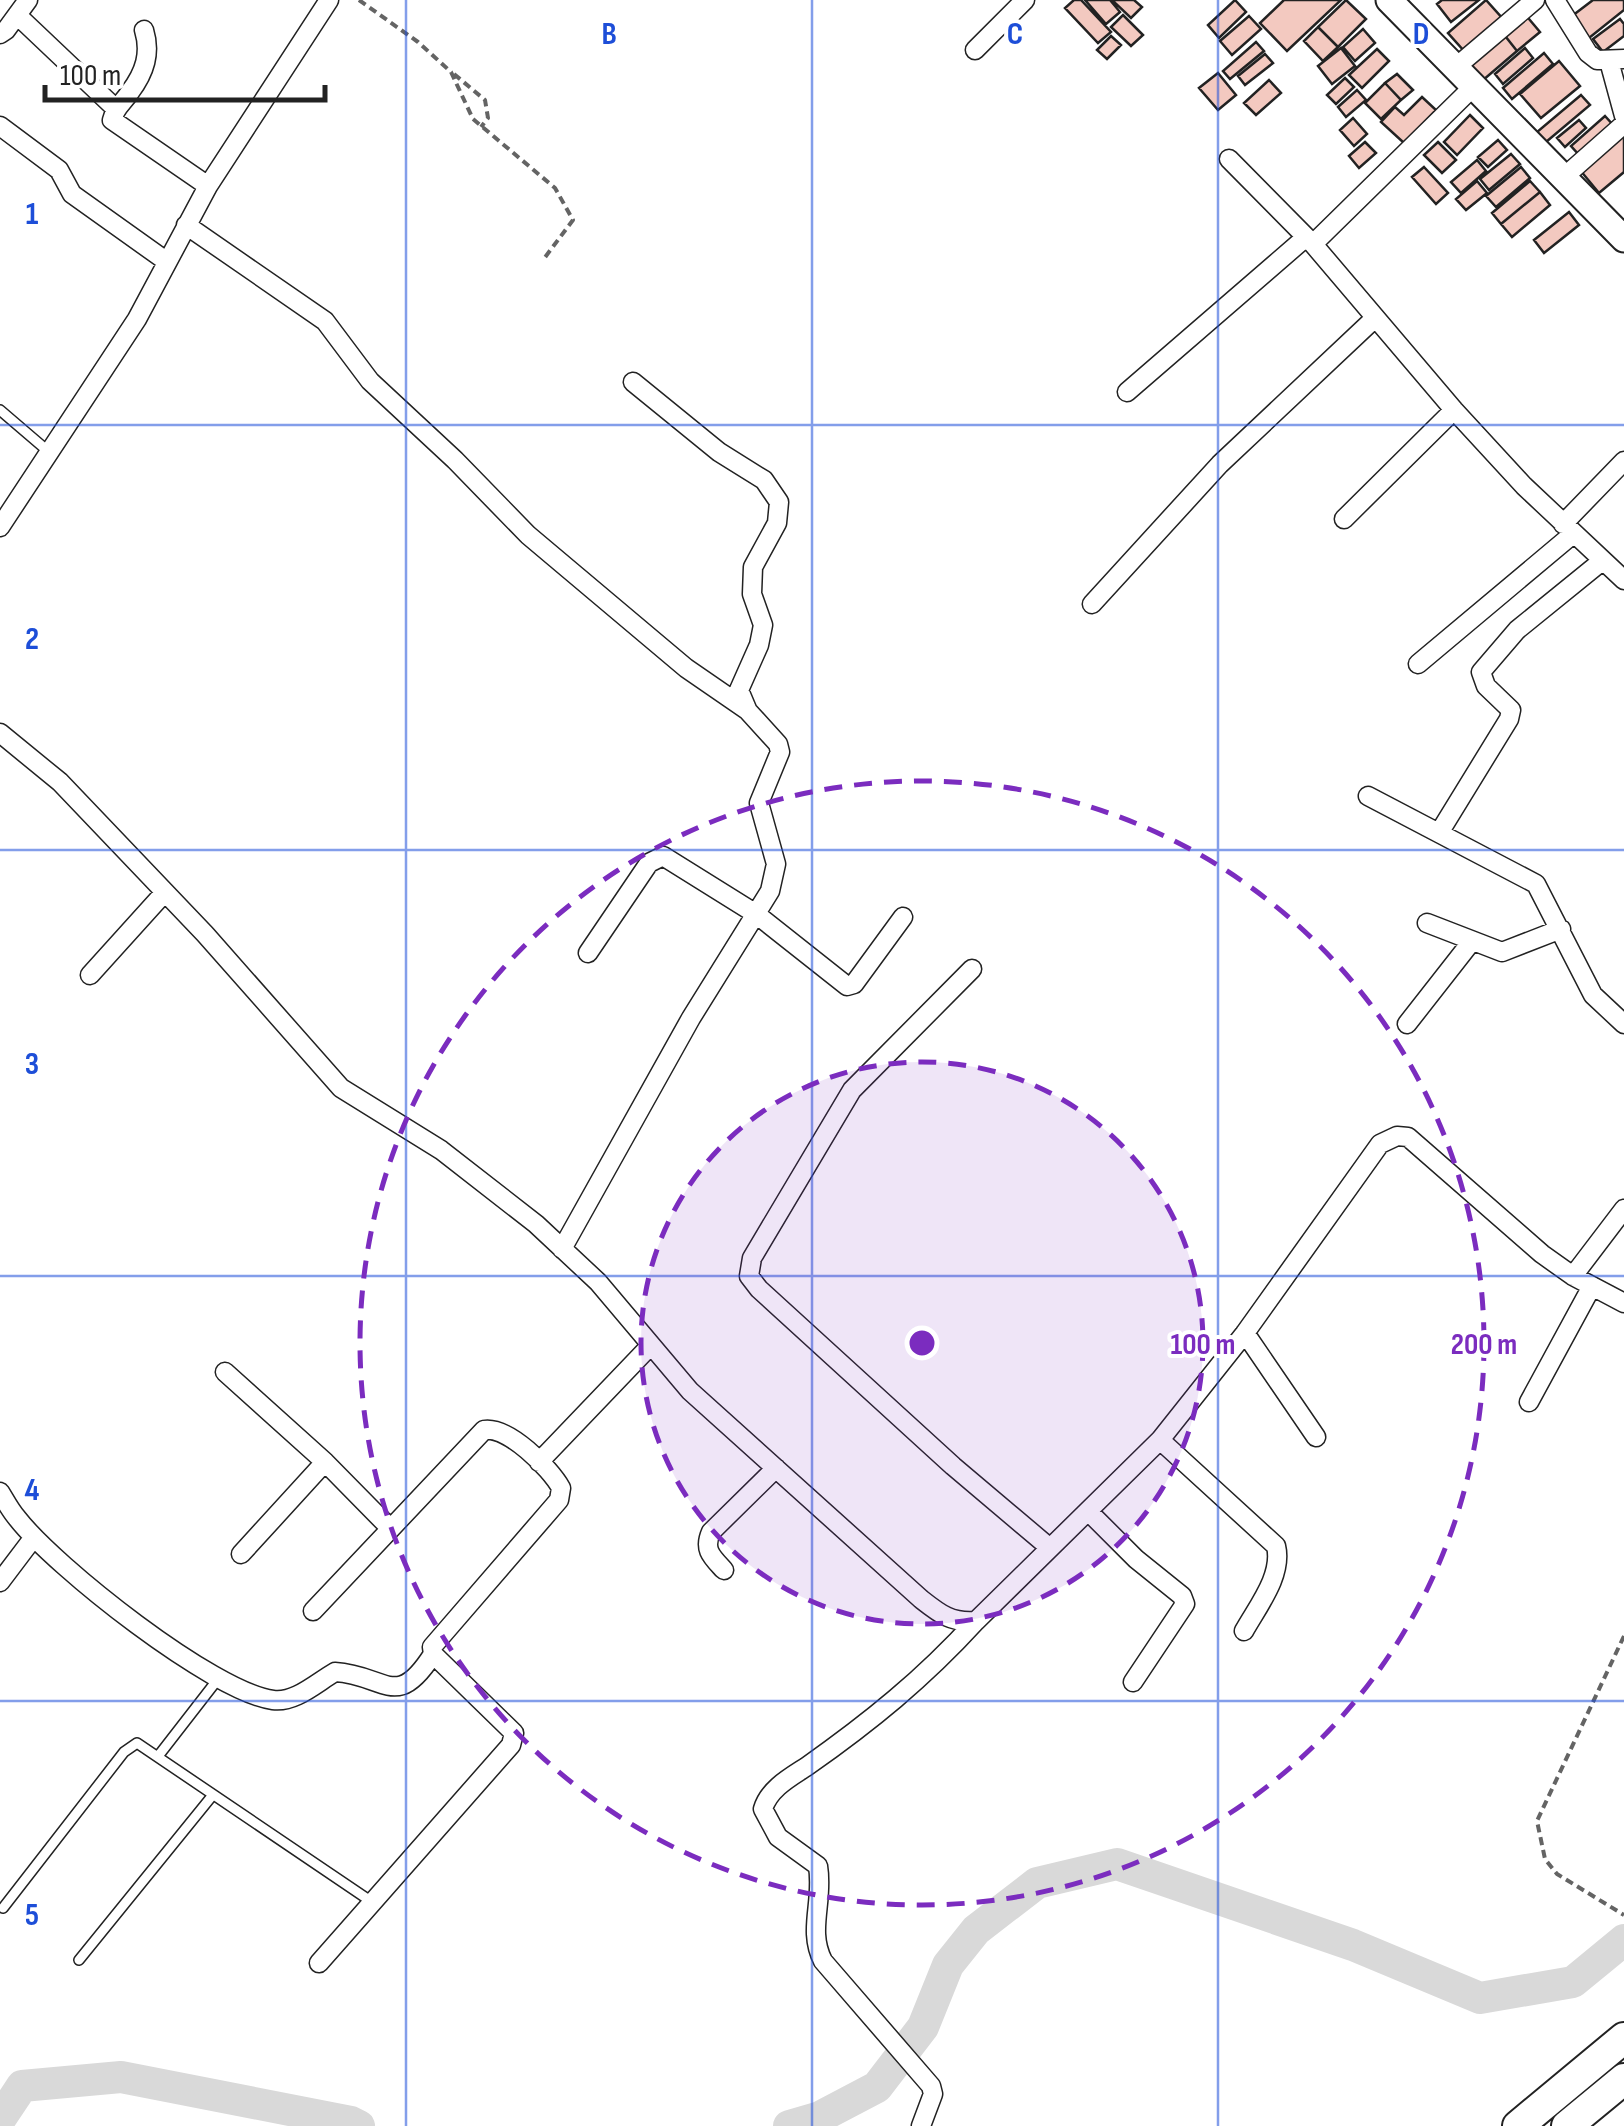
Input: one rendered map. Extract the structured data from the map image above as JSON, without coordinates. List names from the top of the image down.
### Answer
{
  "scale_bar": "100 m",
  "grid": {
    "columns": ["B", "C", "D"],
    "rows": [
      "1",
      "2",
      "3",
      "4",
      "5"
    ]
  },
  "rings": ["100 m", "200 m"]
}
